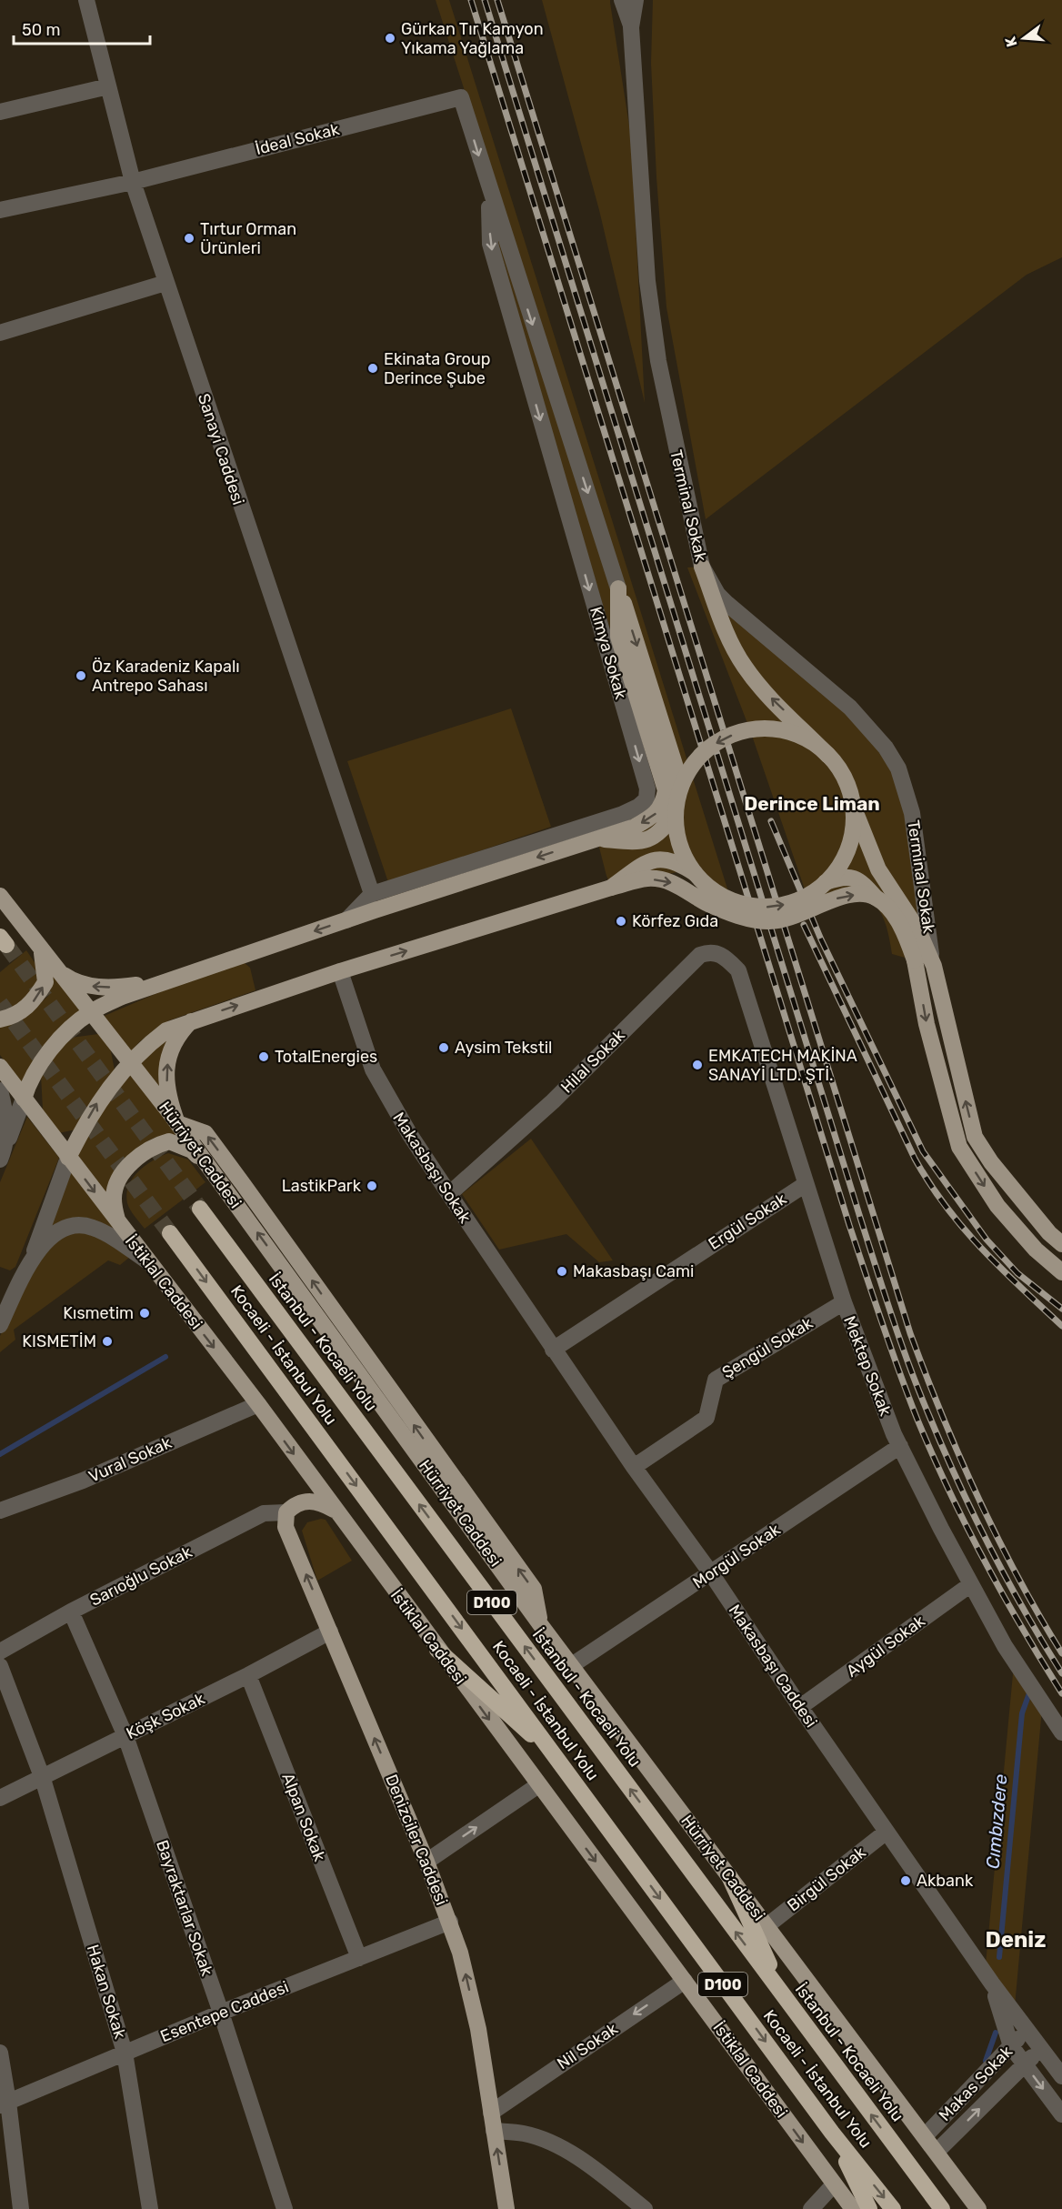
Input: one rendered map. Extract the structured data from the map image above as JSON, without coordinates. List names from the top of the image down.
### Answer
{
  "streets": {
    "highway": ["İstanbul - Kocaeli Yolu", "Kocaeli - İstanbul Yolu", "D100"],
    "main road": ["Hürriyet Caddesi", "İstiklal Caddesi", "Denizciler Caddesi"],
    "street": [
      "İdeal Sokak",
      "Sanayi Caddesi",
      "Terminal Sokak",
      "Kimya Sokak",
      "Hilal Sokak",
      "Makasbaşı Sokak",
      "Ergül Sokak",
      "Şengül Sokak",
      "Mektep Sokak",
      "Vural Sokak",
      "Morgül Sokak",
      "Sarıoğlu Sokak",
      "Aygül Sokak",
      "Makasbaşı Caddesi",
      "Köşk Sokak",
      "Alpan Sokak",
      "Birgül Sokak",
      "Bayraktarlar Sokak",
      "Hakan Sokak",
      "Esentepe Caddesi",
      "Nil Sokak",
      "Makas Sokak"
    ]
  },
  "crossings": [
    ["İdeal Sokak", "Sanayi Caddesi"],
    ["İdeal Sokak", "Kimya Sokak"],
    ["Sanayi Caddesi", "Kimya Sokak"],
    ["Hilal Sokak", "Makasbaşı Sokak"],
    ["Hilal Sokak", "Mektep Sokak"],
    ["Hürriyet Caddesi", "İstiklal Caddesi"],
    ["Hürriyet Caddesi", "Morgül Sokak"],
    ["Hürriyet Caddesi", "Birgül Sokak"],
    ["Hürriyet Caddesi", "Makas Sokak"],
    ["Makasbaşı Sokak", "Ergül Sokak"],
    ["Makasbaşı Sokak", "Makasbaşı Caddesi"],
    ["Ergül Sokak", "Mektep Sokak"],
    ["Ergül Sokak", "Makasbaşı Caddesi"],
    ["İstiklal Caddesi", "Vural Sokak"],
    ["İstiklal Caddesi", "Nil Sokak"],
    ["Şengül Sokak", "Mektep Sokak"],
    ["Şengül Sokak", "Makasbaşı Caddesi"],
    ["Mektep Sokak", "Morgül Sokak"],
    ["Mektep Sokak", "Aygül Sokak"],
    ["Morgül Sokak", "Makasbaşı Caddesi"],
    ["Sarıoğlu Sokak", "Denizciler Caddesi"],
    ["Sarıoğlu Sokak", "Bayraktarlar Sokak"],
    ["Aygül Sokak", "Makasbaşı Caddesi"],
    ["Makasbaşı Caddesi", "Birgül Sokak"],
    ["Makasbaşı Caddesi", "Makas Sokak"],
    ["Köşk Sokak", "Alpan Sokak"],
    ["Köşk Sokak", "Denizciler Caddesi"],
    ["Köşk Sokak", "Bayraktarlar Sokak"],
    ["Köşk Sokak", "Hakan Sokak"],
    ["Alpan Sokak", "Esentepe Caddesi"],
    ["Denizciler Caddesi", "Esentepe Caddesi"],
    ["Denizciler Caddesi", "Nil Sokak"],
    ["Bayraktarlar Sokak", "Esentepe Caddesi"],
    ["Hakan Sokak", "Esentepe Caddesi"]
  ],
  "one_way": ["Kimya Sokak", "Denizciler Caddesi", "Nil Sokak"],
  "districts": ["Derince Liman", "Deniz"],
  "water": ["Cımbızdere"],
  "places": [
    "Gürkan Tır Kamyon Yıkama Yağlama",
    "Tırtur Orman Ürünleri",
    "Ekinata Group Derince Şube",
    "Öz Karadeniz Kapalı Antrepo Sahası",
    "Körfez Gıda",
    "Aysim Tekstil",
    "TotalEnergies",
    "EMKATECH MAKİNA SANAYİ LTD. ŞTİ.",
    "LastikPark",
    "Makasbaşı Cami",
    "Kısmetim",
    "KISMETİM",
    "Akbank"
  ],
  "scale_bar": "50 m",
  "north": "left"
}
